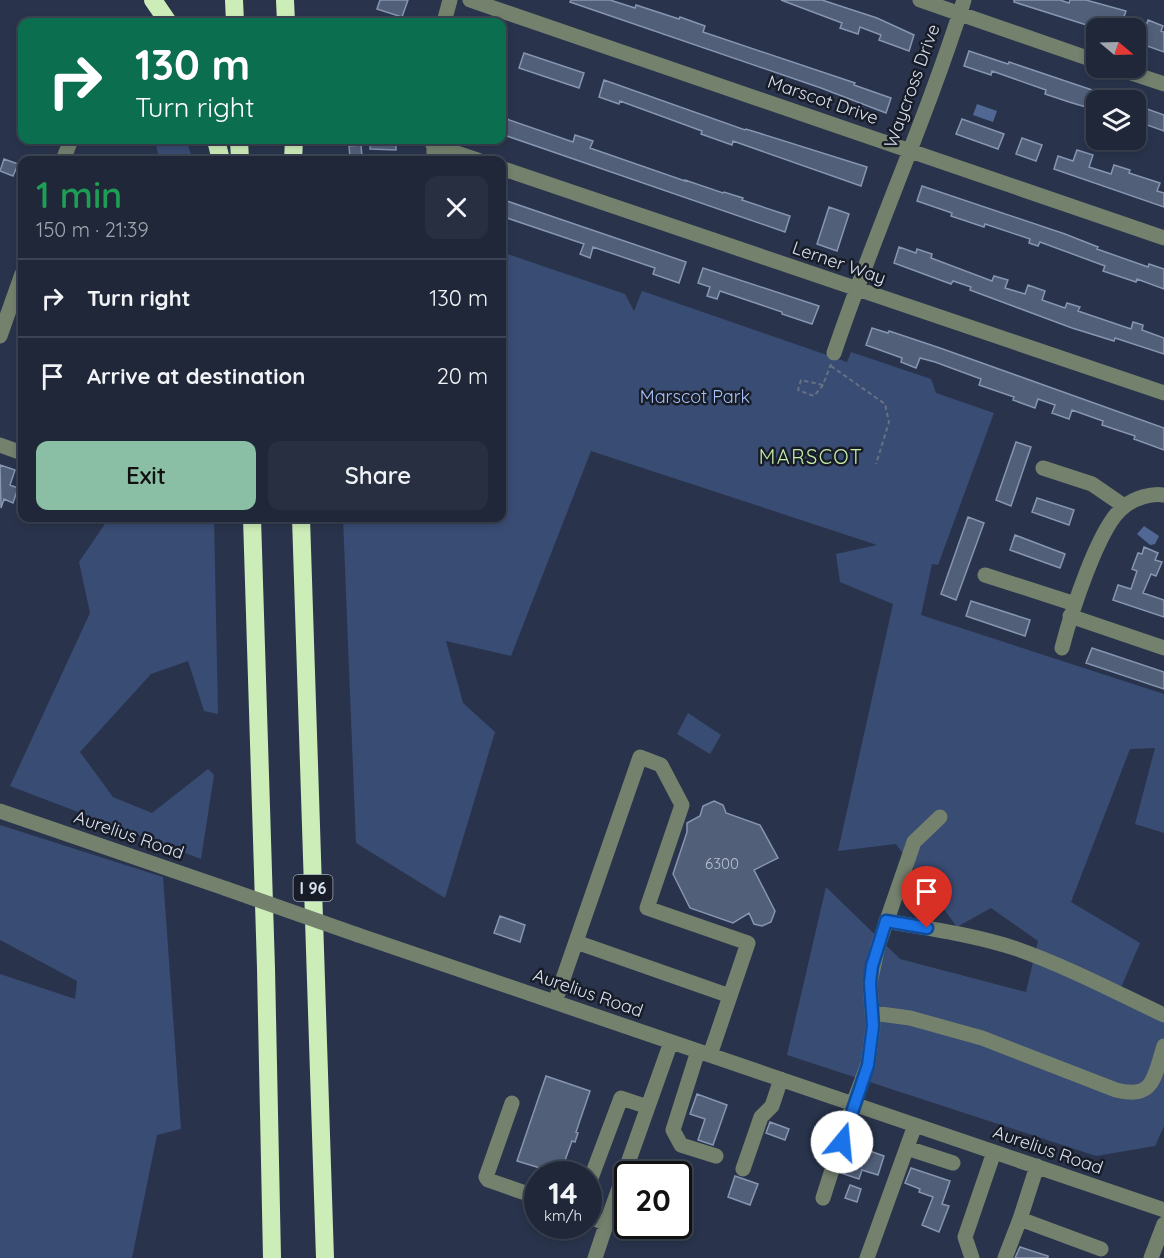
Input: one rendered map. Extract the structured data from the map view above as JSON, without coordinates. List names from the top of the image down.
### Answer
{
  "streets": {
    "highway": ["I 96"],
    "street": [
      "Waycross Drive",
      "Marscot Drive",
      "Lerner Way",
      "Aurelius Road"
    ]
  },
  "crossings": [
    ["Waycross Drive", "Marscot Drive"],
    ["Waycross Drive", "Lerner Way"]
  ],
  "districts": ["MARSCOT"],
  "parks": ["Marscot Park"],
  "house_numbers": ["6300"],
  "north": "right",
  "page": {
    "turn": ["130 m", "Turn right"],
    "heading": ["1 min", "150 m · 21:39"],
    "list": [
      {
        "name": "Turn right",
        "value": "130 m"
      },
      {
        "name": "Arrive at destination",
        "value": "20 m"
      }
    ],
    "buttons": ["Exit", "Share"],
    "speed": "14 km/h",
    "limit": "20"
  }
}
